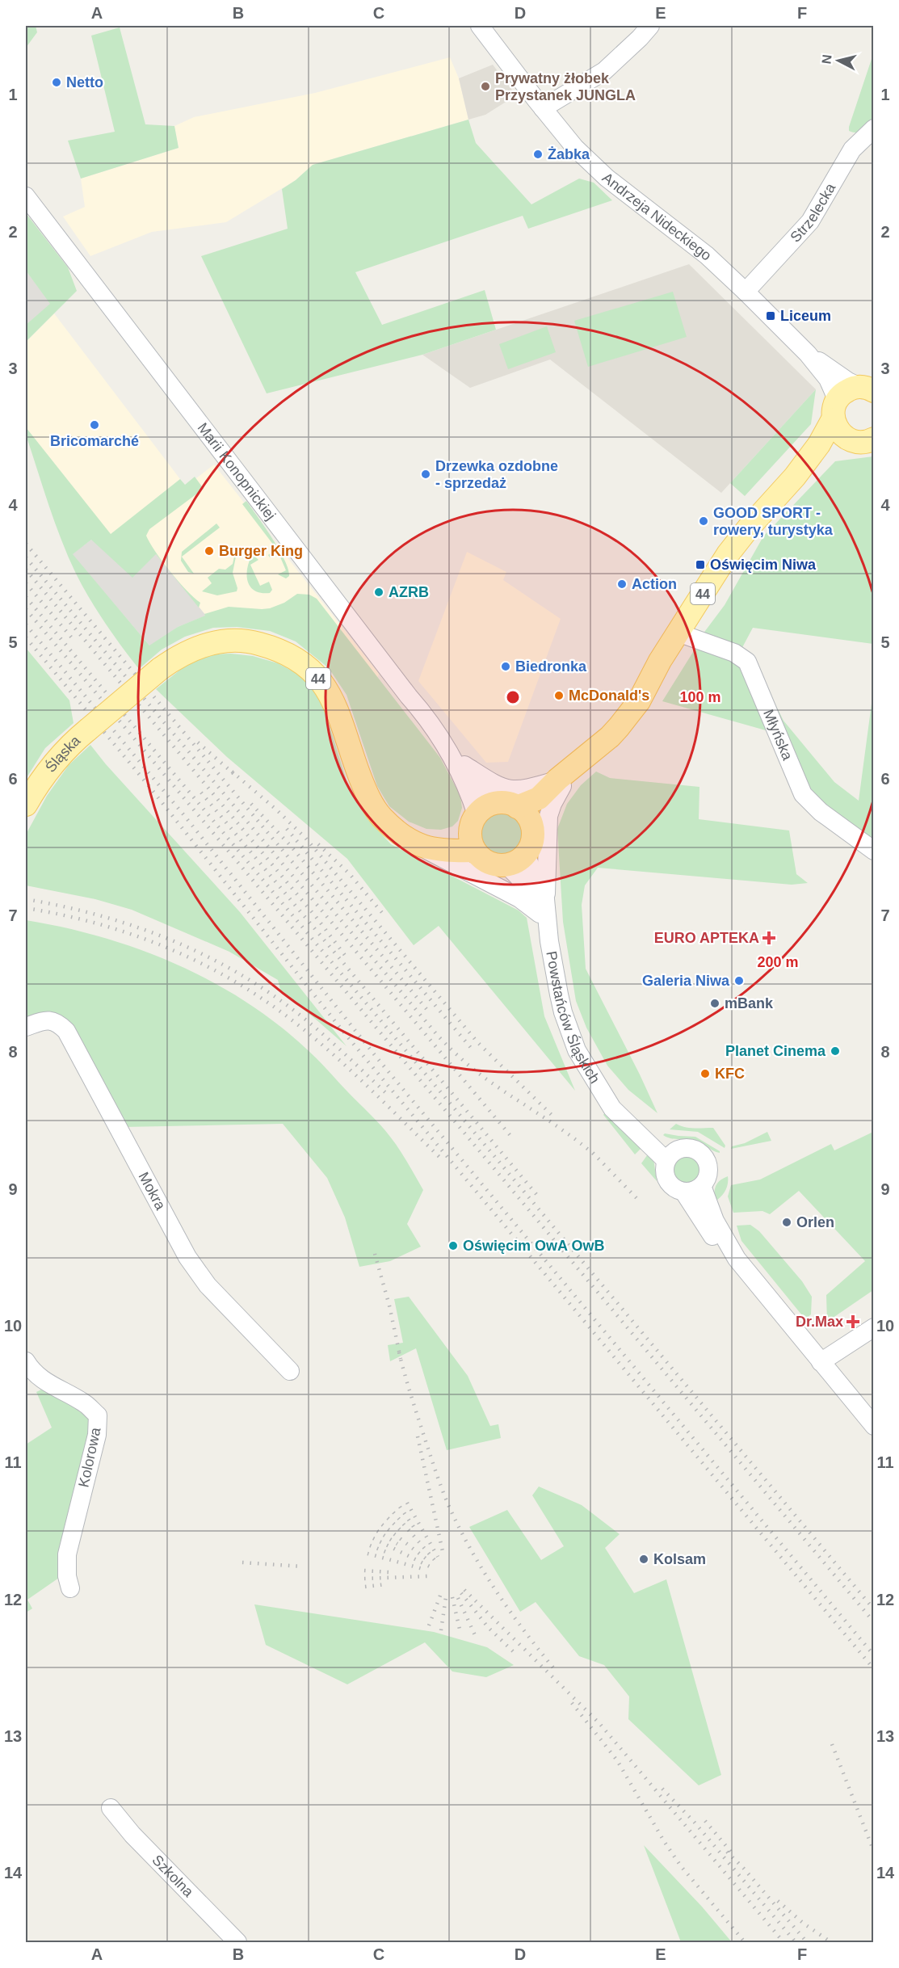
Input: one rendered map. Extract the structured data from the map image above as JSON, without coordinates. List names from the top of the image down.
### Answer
{
  "streets": {
    "main road": ["44", "Śląska"],
    "street": [
      "Strzelecka",
      "Andrzeja Nideckiego",
      "Marii Konopnickiej",
      "Młyńska",
      "Powstańców Śląskich",
      "Mokra",
      "Kolorowa",
      "Szkolna"
    ]
  },
  "crossings": [
    ["Strzelecka", "Andrzeja Nideckiego"],
    ["Andrzeja Nideckiego", "44"],
    ["Marii Konopnickiej", "44"],
    ["Marii Konopnickiej", "Powstańców Śląskich"],
    ["44", "Młyńska"],
    ["44", "Śląska"],
    ["44", "Powstańców Śląskich"]
  ],
  "places": {
    "other": [
      "Netto",
      "Prywatny żłobek Przystanek JUNGLA",
      "Żabka",
      "Bricomarché",
      "Drzewka ozdobne - sprzedaż",
      "GOOD SPORT - rowery, turystyka",
      "Burger King",
      "Action",
      "AZRB",
      "Biedronka",
      "McDonald's",
      "Galeria Niwa",
      "mBank",
      "Planet Cinema",
      "KFC",
      "Orlen",
      "Oświęcim OwA OwB",
      "Kolsam"
    ],
    "transit": ["Liceum", "Oświęcim Niwa"],
    "health": ["EURO APTEKA", "Dr.Max"]
  },
  "north": "left",
  "grid": {
    "columns": [
      "A",
      "B",
      "C",
      "D",
      "E",
      "F"
    ],
    "rows": [
      "1",
      "2",
      "3",
      "4",
      "5",
      "6",
      "7",
      "8",
      "9",
      "10",
      "11",
      "12",
      "13",
      "14"
    ]
  },
  "rings": ["100 m", "200 m"]
}
